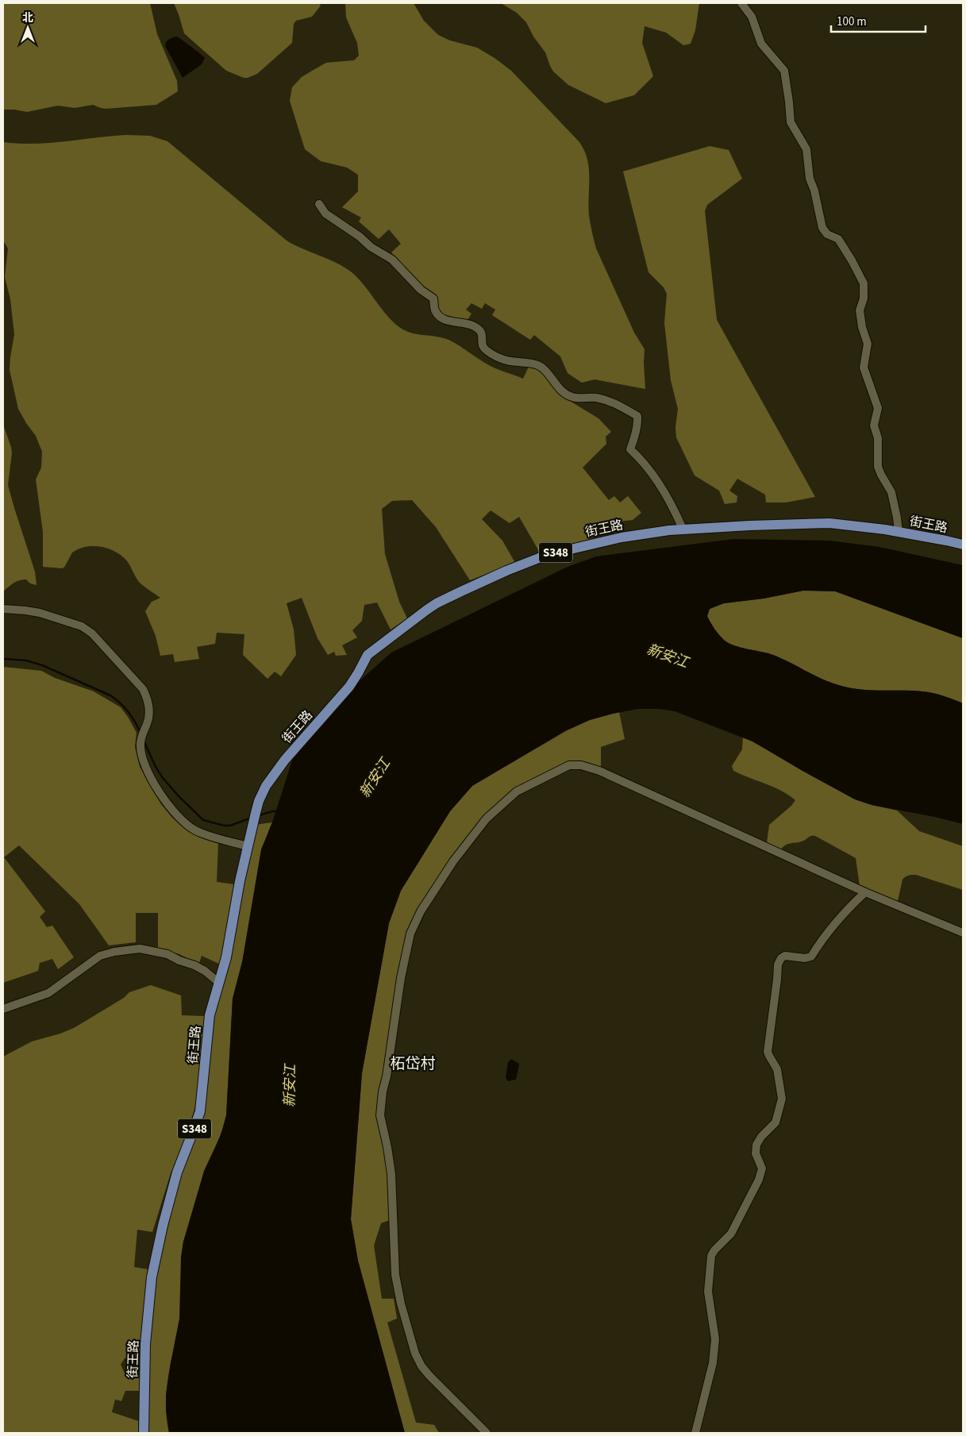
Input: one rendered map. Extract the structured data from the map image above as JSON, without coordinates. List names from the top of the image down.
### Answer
{
  "streets": {
    "main road": ["街王路", "S348"]
  },
  "districts": ["柘岱村"],
  "water": ["新安江"],
  "scale_bar": "100 m",
  "north": "top"
}
